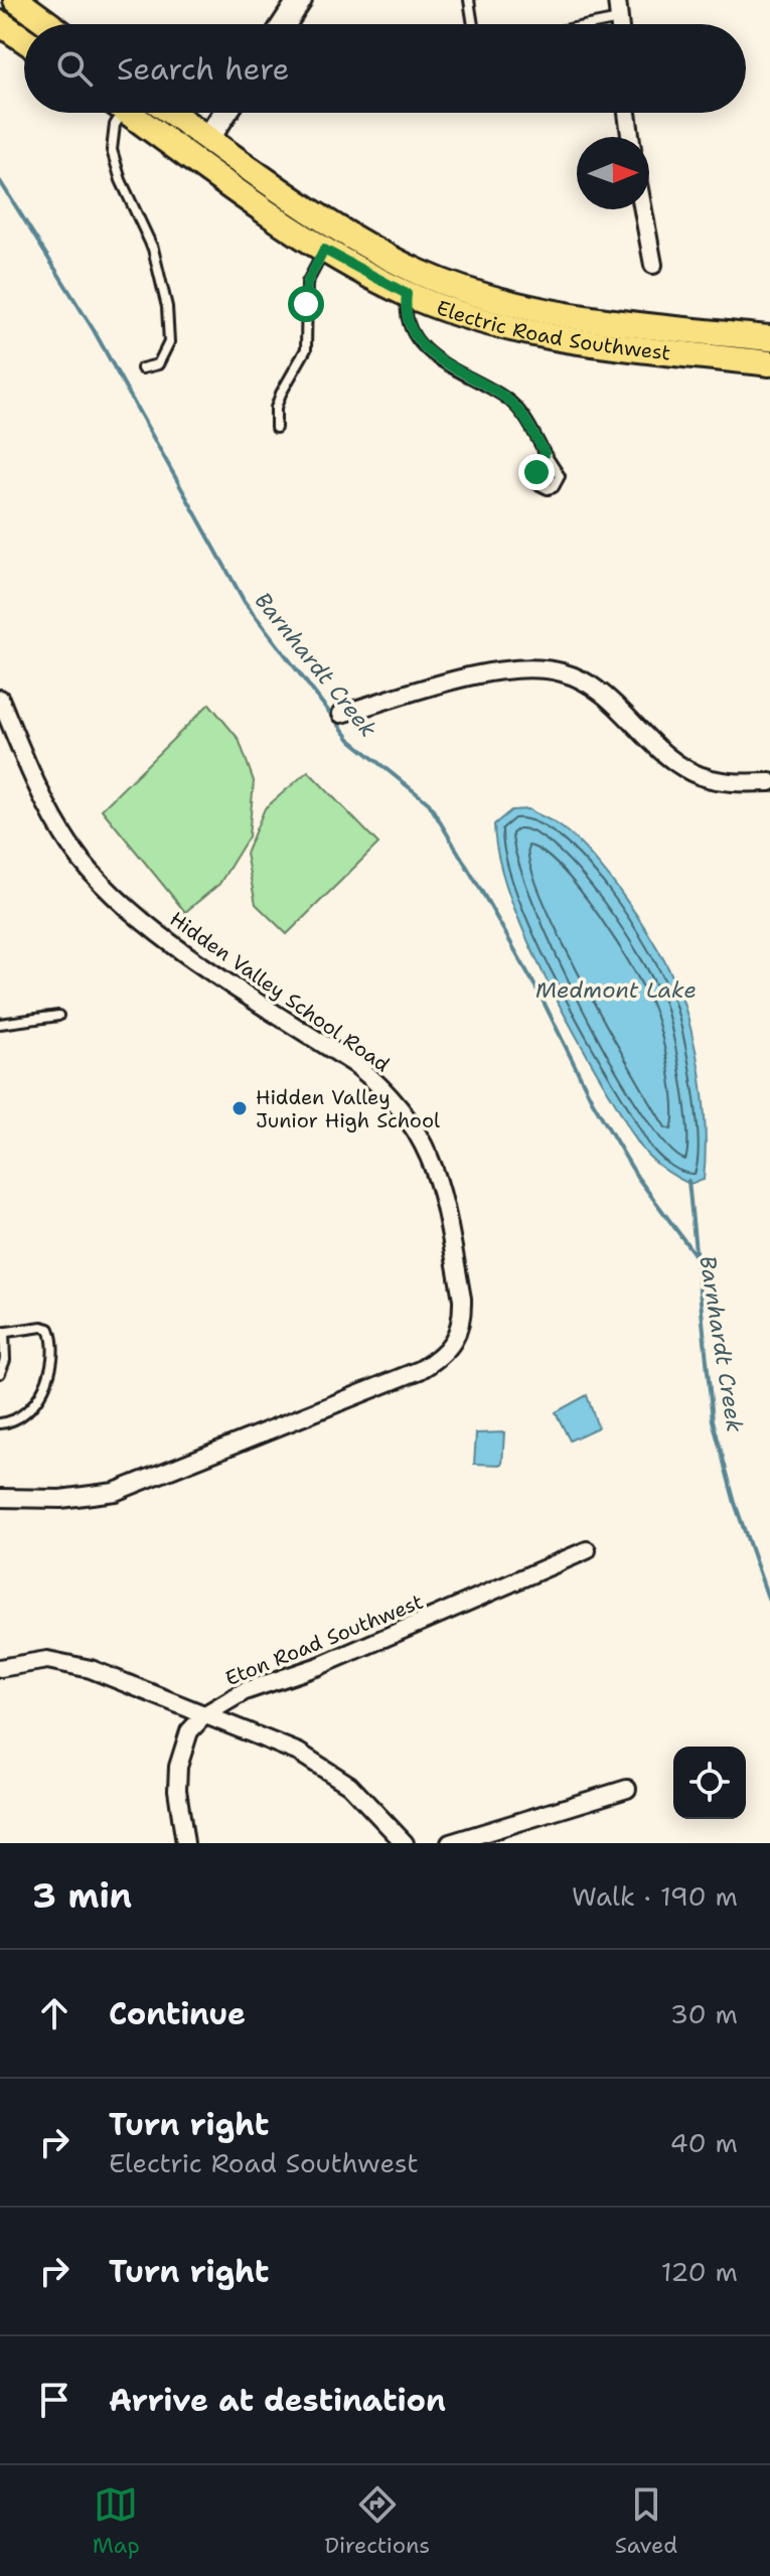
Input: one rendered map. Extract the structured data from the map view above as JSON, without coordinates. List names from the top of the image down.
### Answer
{
  "streets": {
    "main road": ["Electric Road Southwest"],
    "street": ["Hidden Valley School Road", "Eton Road Southwest"]
  },
  "water": ["Barnhardt Creek", "Medmont Lake"],
  "places": ["Hidden Valley Junior High School"],
  "north": "right",
  "page": {
    "search": "Search here",
    "heading": ["3 min", "Walk · 190 m"],
    "list": [
      ["Continue", "30 m"],
      ["Turn right", "Electric Road Southwest", "40 m"],
      ["Turn right", "120 m"],
      "Arrive at destination"
    ],
    "nav": ["Map", "Directions", "Saved"]
  }
}
